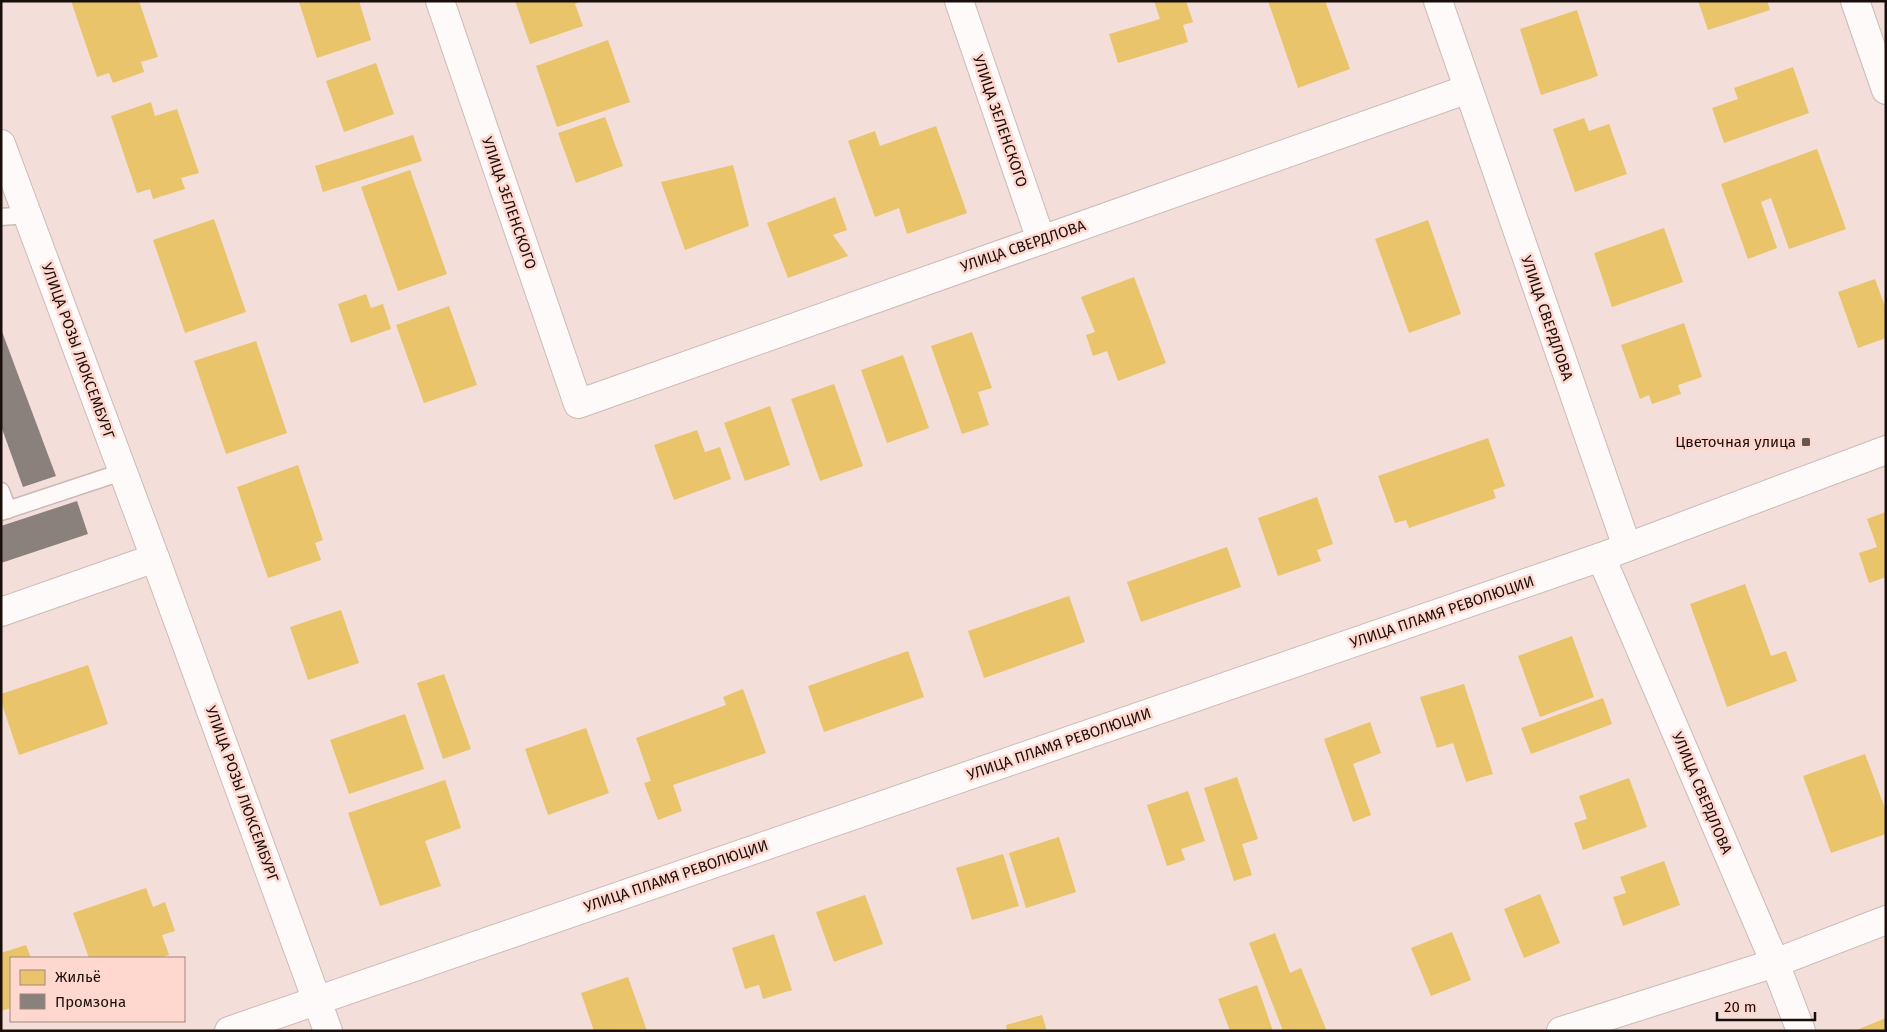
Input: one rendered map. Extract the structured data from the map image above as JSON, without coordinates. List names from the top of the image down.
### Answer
{
  "streets": {
    "street": [
      "УЛИЦА ЗЕЛЕНСКОГО",
      "УЛИЦА СВЕРДЛОВА",
      "УЛИЦА РОЗЫ ЛЮКСЕМБУРГ",
      "УЛИЦА ПЛАМЯ РЕВОЛЮЦИИ"
    ]
  },
  "crossings": [
    ["УЛИЦА ЗЕЛЕНСКОГО", "УЛИЦА СВЕРДЛОВА"],
    ["УЛИЦА СВЕРДЛОВА", "УЛИЦА ПЛАМЯ РЕВОЛЮЦИИ"],
    ["УЛИЦА РОЗЫ ЛЮКСЕМБУРГ", "УЛИЦА ПЛАМЯ РЕВОЛЮЦИИ"]
  ],
  "places": {
    "transit": ["Цветочная улица"]
  },
  "legend": ["Жильё", "Промзона"],
  "scale_bar": "20 m"
}
